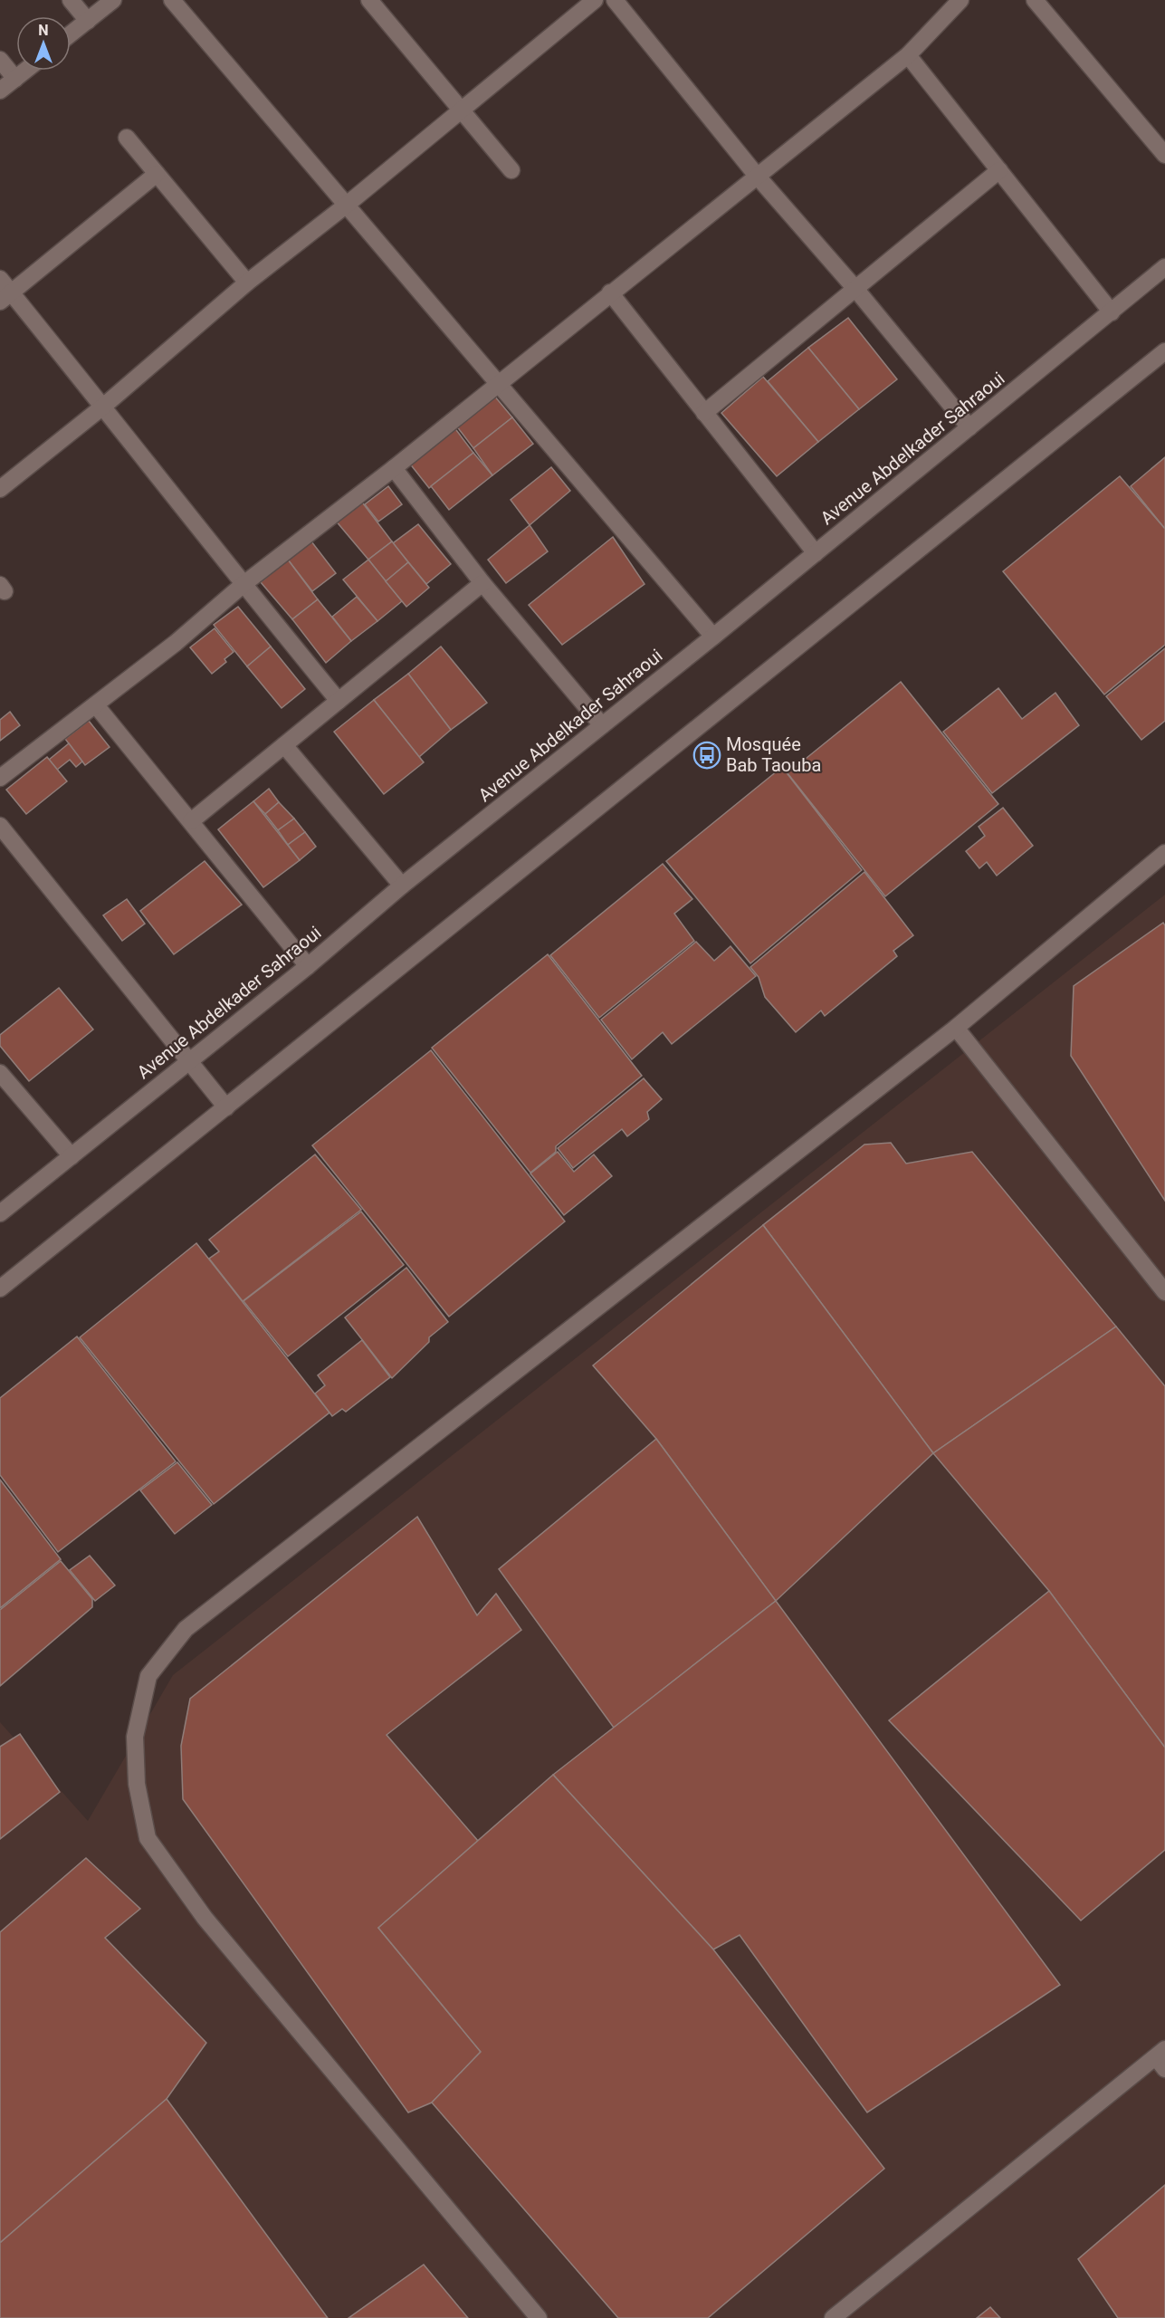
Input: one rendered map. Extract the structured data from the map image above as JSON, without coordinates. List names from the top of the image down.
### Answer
{
  "streets": {
    "street": ["Avenue Abdelkader Sahraoui"]
  },
  "places": {
    "bus stop": ["Mosquée Bab Taouba"]
  },
  "north": "top"
}
